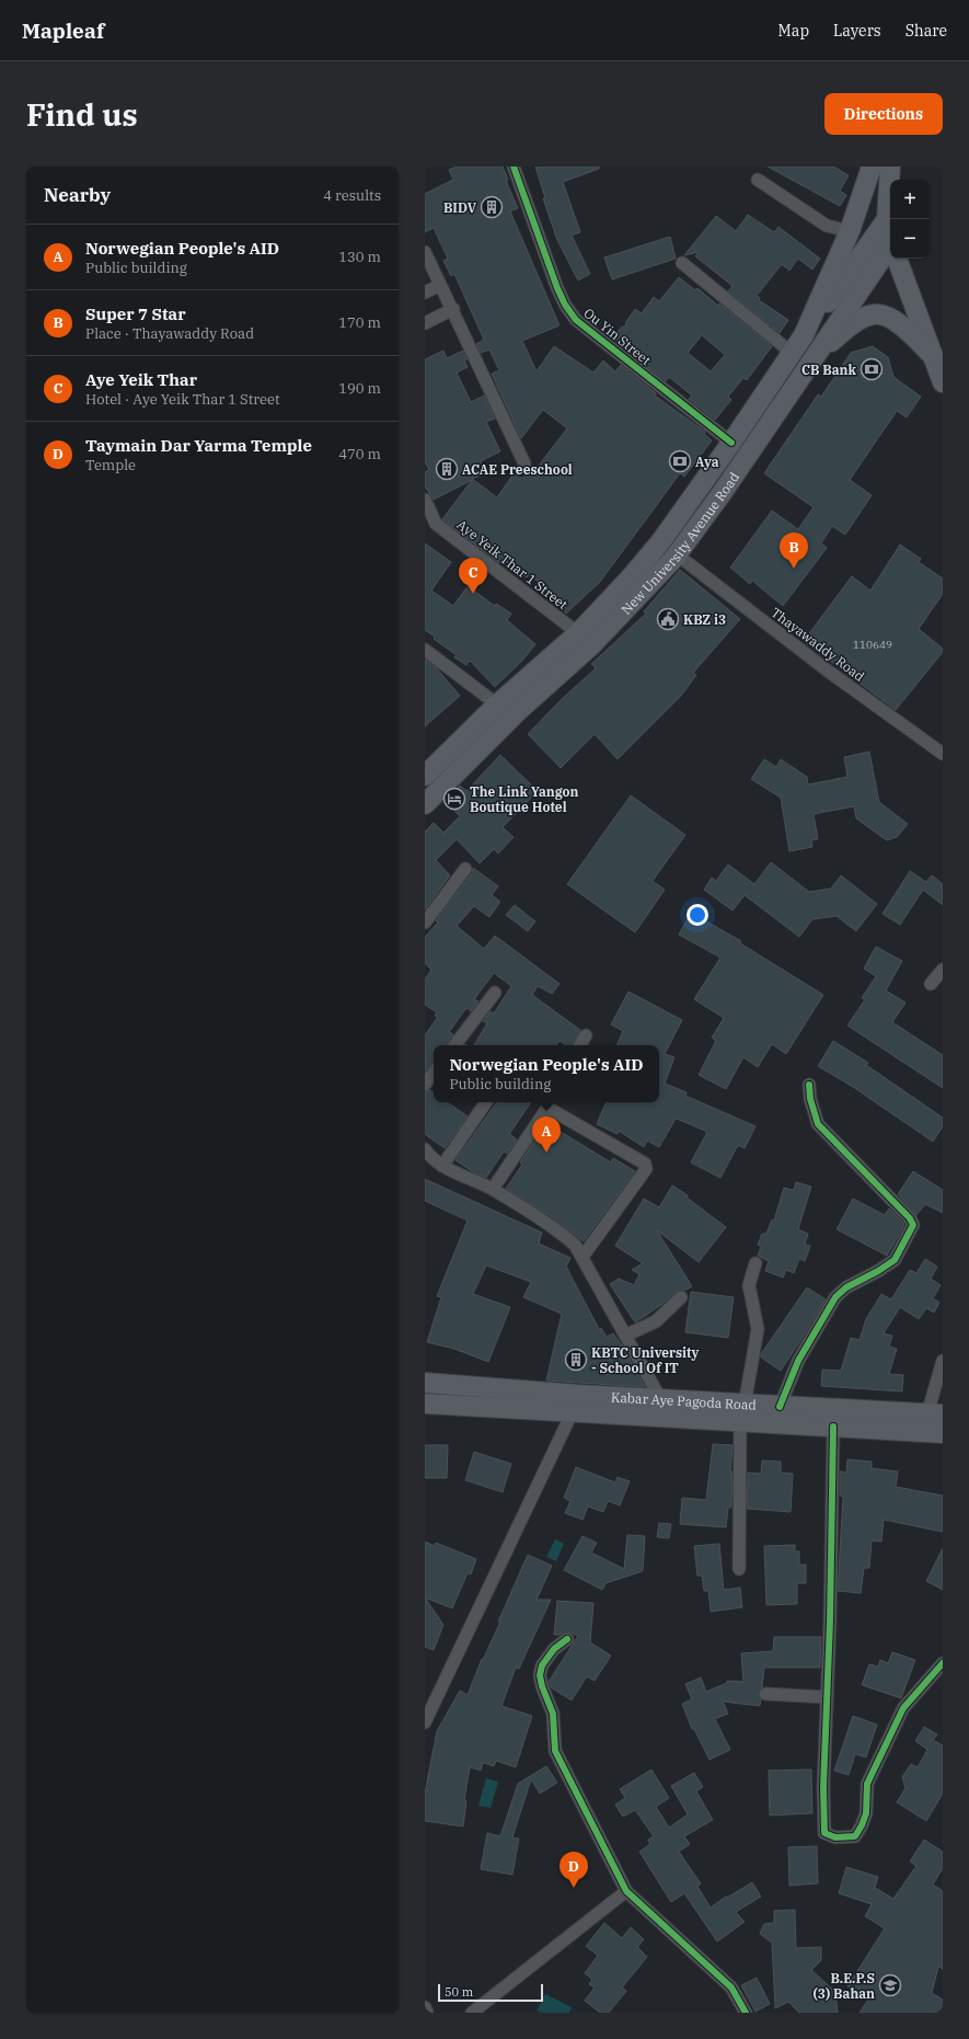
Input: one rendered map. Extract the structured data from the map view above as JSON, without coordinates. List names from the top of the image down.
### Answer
{
  "streets": {
    "main road": ["New University Avenue Road", "Kabar Aye Pagoda Road"],
    "street": ["Ou Yin Street", "Aye Yeik Thar 1 Street", "Thayawaddy Road"]
  },
  "crossings": [
    ["Ou Yin Street", "New University Avenue Road"],
    ["New University Avenue Road", "Aye Yeik Thar 1 Street"],
    ["New University Avenue Road", "Thayawaddy Road"]
  ],
  "places": {
    "building": ["BIDV", "ACAE Preeschool", "KBTC University - School Of IT"],
    "bank": ["CB Bank", "Aya"],
    "public building": ["KBZ i3"],
    "hotel": ["The Link Yangon Boutique Hotel"],
    "school or university": ["B.E.P.S (3) Bahan"]
  },
  "house_numbers": ["110649"],
  "scale_bar": "50 m",
  "page": {
    "header": "Mapleaf",
    "nav": ["Map", "Layers", "Share"],
    "buttons": "Directions",
    "title": "Find us",
    "heading": ["Nearby", "4 results"],
    "map_buttons": ["+", "−"],
    "list": [
      {
        "mark": "A",
        "name": "Norwegian People's AID",
        "note": "Public building",
        "value": "130 m"
      },
      {
        "mark": "B",
        "name": "Super 7 Star",
        "note": "Place · Thayawaddy Road",
        "value": "170 m"
      },
      {
        "mark": "C",
        "name": "Aye Yeik Thar",
        "note": "Hotel · Aye Yeik Thar 1 Street",
        "value": "190 m"
      },
      {
        "mark": "D",
        "name": "Taymain Dar Yarma Temple",
        "note": "Temple",
        "value": "470 m"
      }
    ],
    "pins": [
      "B",
      "C",
      "A",
      "D"
    ],
    "popup": ["Norwegian People's AID", "Public building"],
    "scale": "50 m"
  }
}
